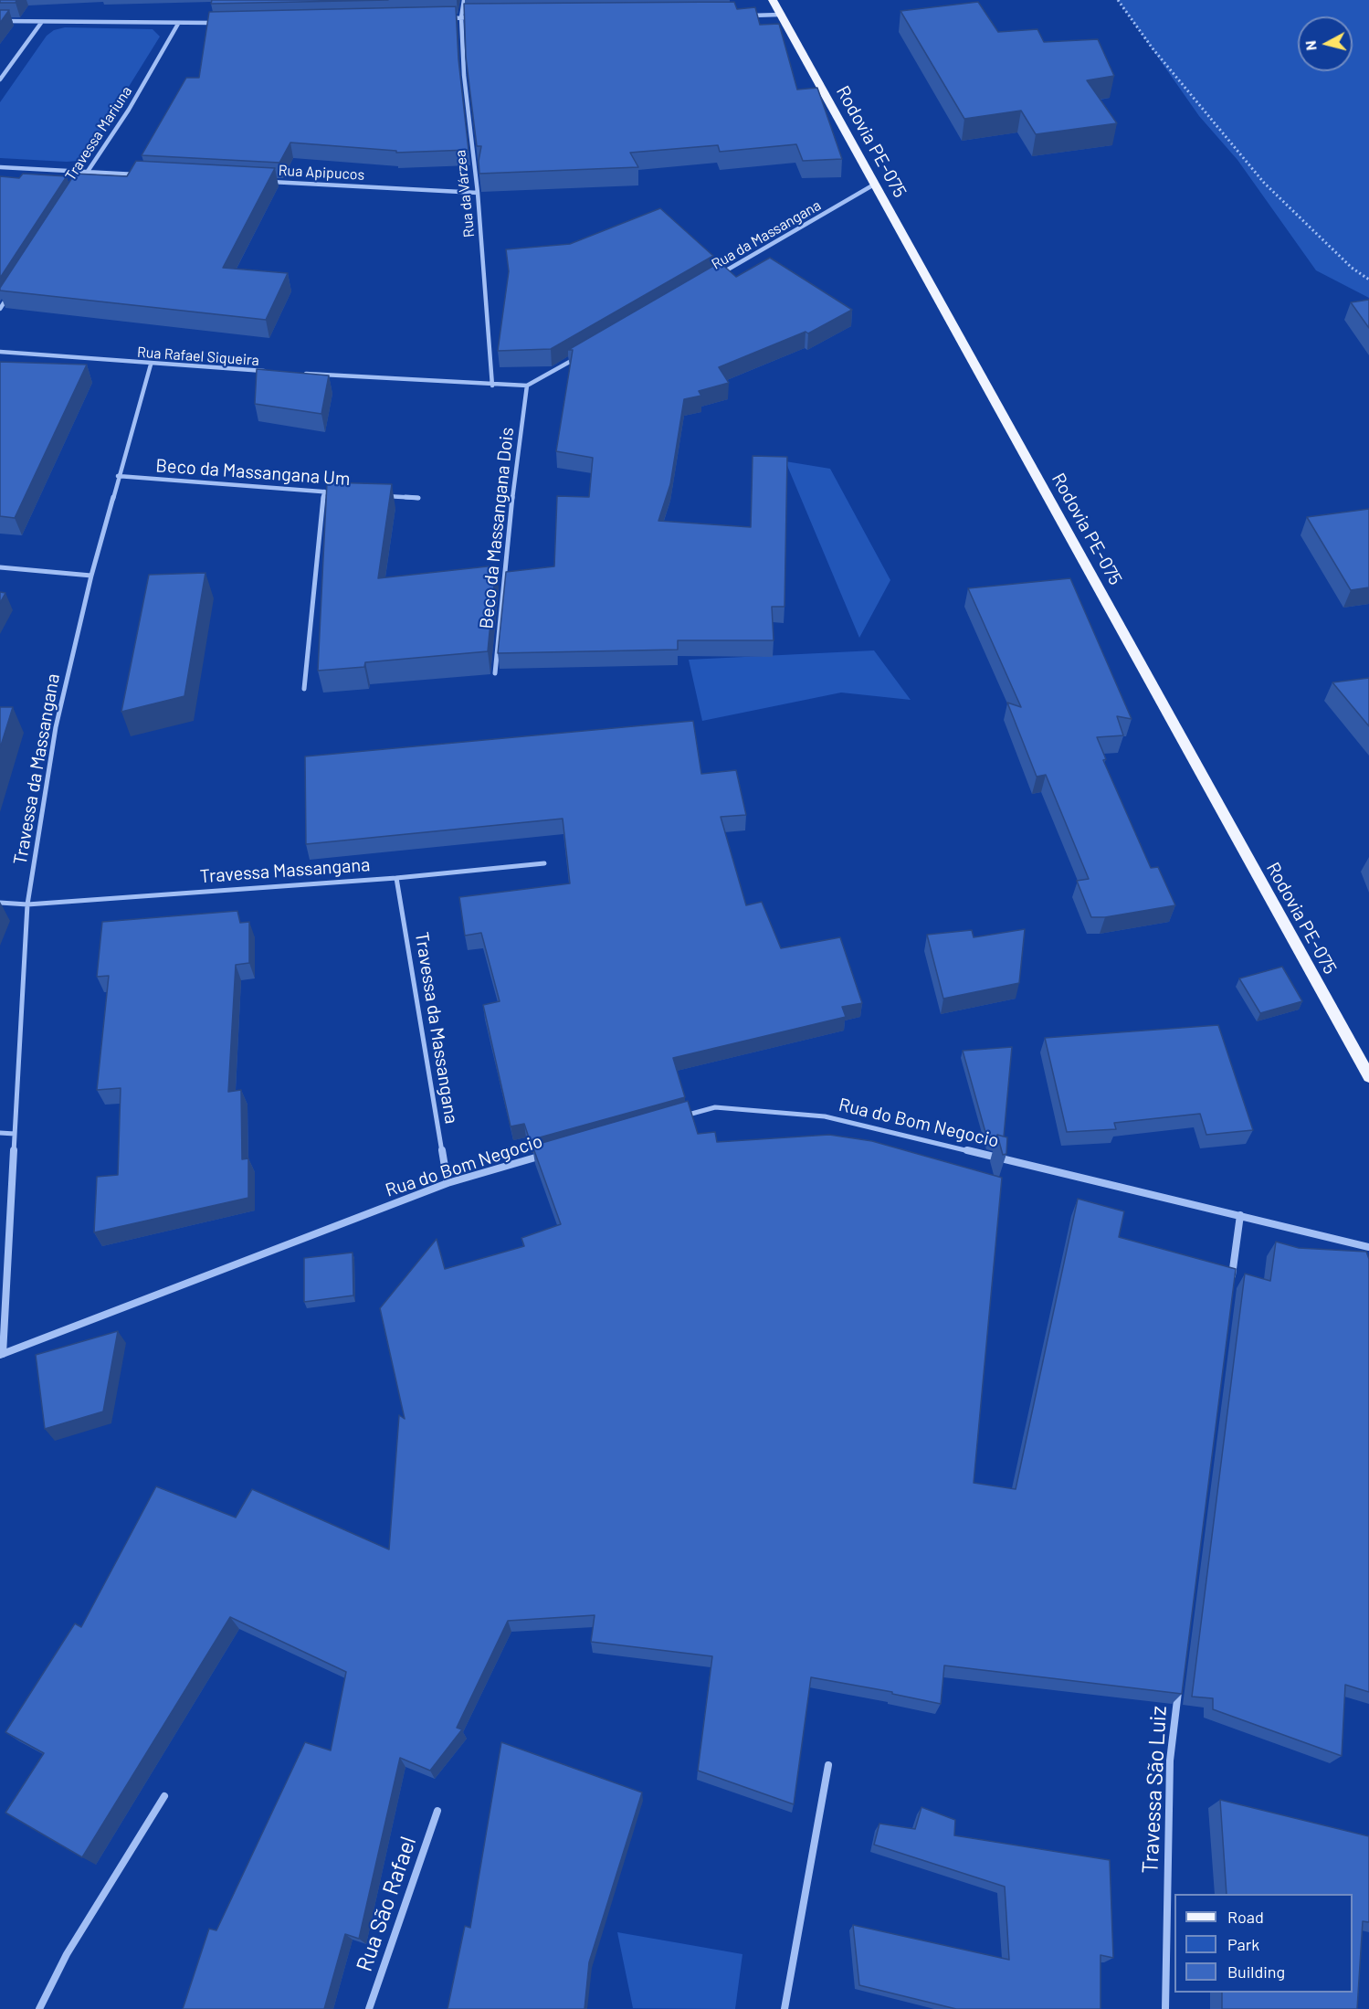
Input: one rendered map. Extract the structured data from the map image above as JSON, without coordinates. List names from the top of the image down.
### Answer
{
  "streets": {
    "main road": ["Rodovia PE-075"],
    "street": [
      "Travessa Mariuna",
      "Rua Apipucos",
      "Rua da Várzea",
      "Rua da Massangana",
      "Rua Rafael Siqueira",
      "Beco da Massangana Um",
      "Beco da Massangana Dois",
      "Travessa da Massangana",
      "Travessa Massangana",
      "Rua do Bom Negocio",
      "Travessa São Luiz",
      "Rua São Rafael"
    ]
  },
  "crossings": [
    ["Rodovia PE-075", "Rua da Massangana"],
    ["Rua Apipucos", "Rua da Várzea"],
    ["Rua Rafael Siqueira", "Travessa da Massangana"],
    ["Beco da Massangana Um", "Travessa da Massangana"],
    ["Travessa da Massangana", "Travessa Massangana"],
    ["Travessa da Massangana", "Rua do Bom Negocio"]
  ],
  "legend": ["Road", "Park", "Building"],
  "north": "left"
}
